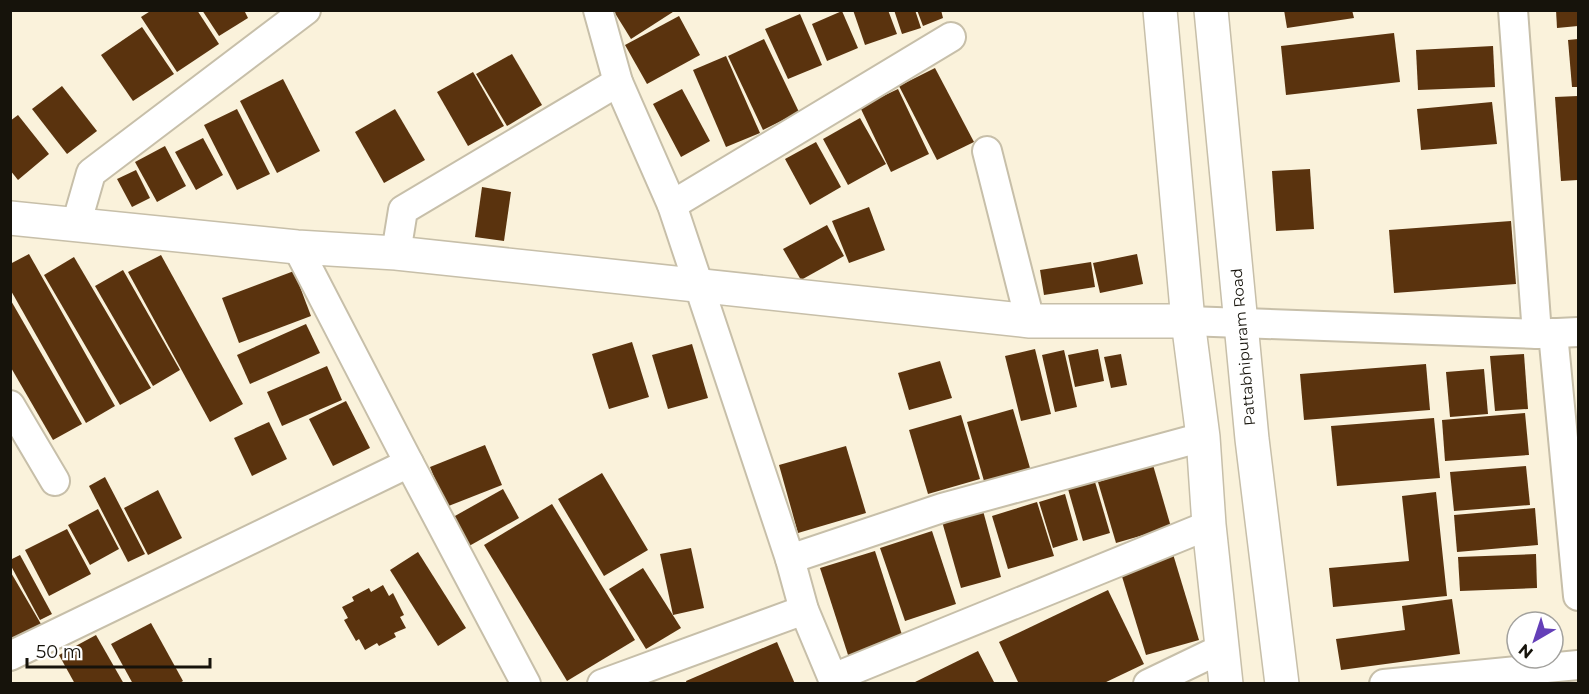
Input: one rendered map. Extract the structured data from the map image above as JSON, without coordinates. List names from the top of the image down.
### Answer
{
  "streets": {
    "street": ["Pattabhipuram Road"]
  },
  "scale_bar": "50 m",
  "north": "bottom left"
}
